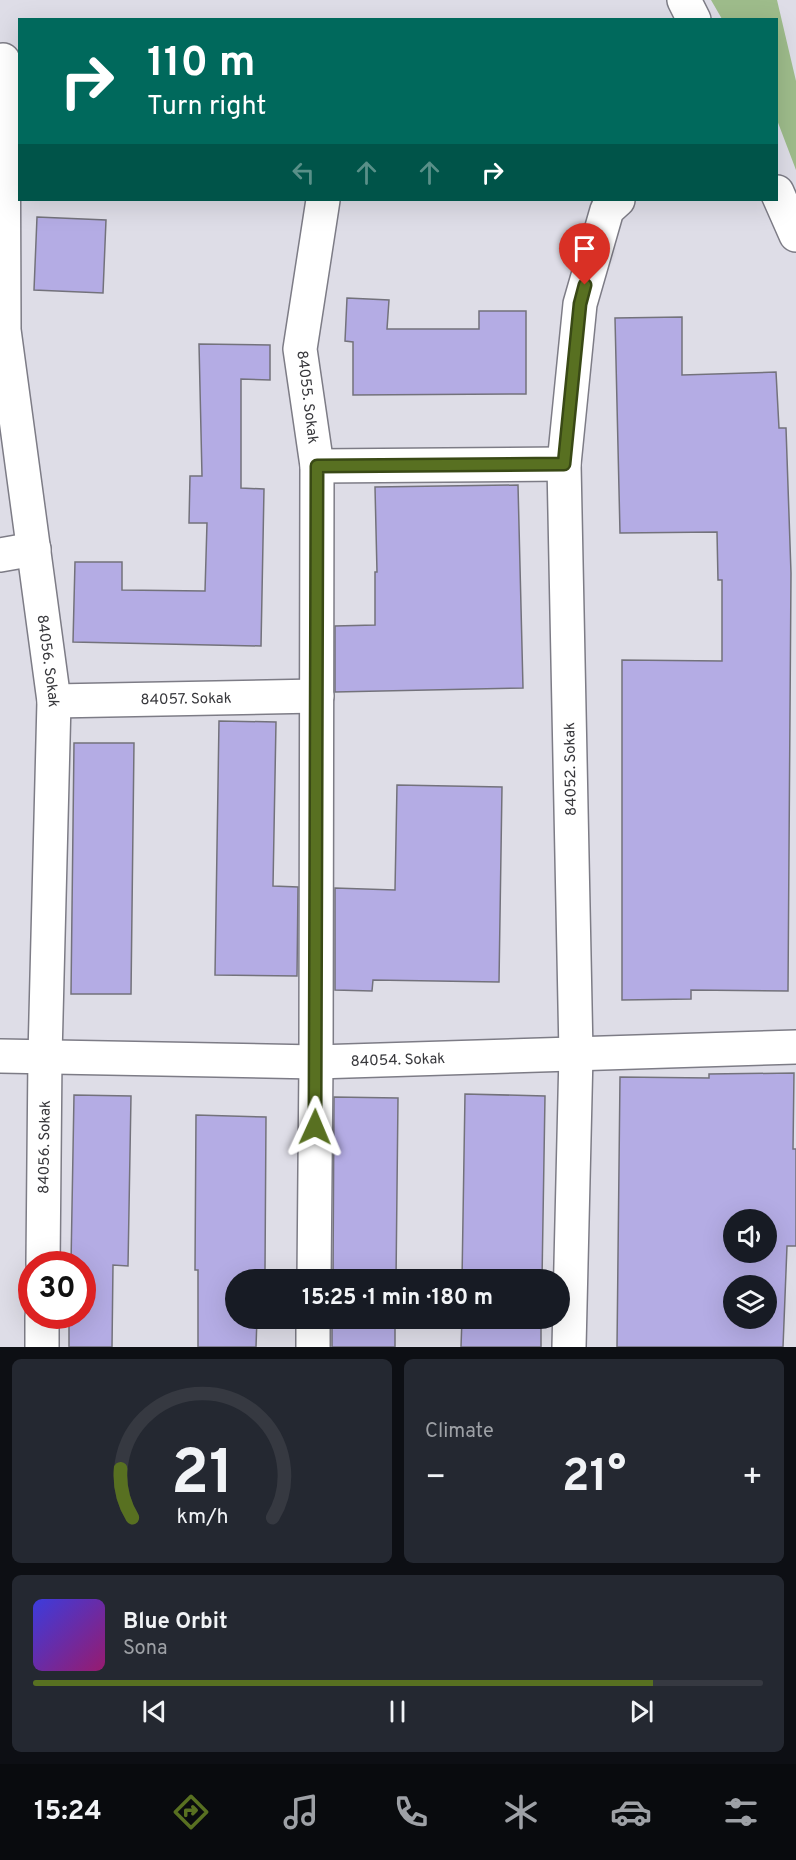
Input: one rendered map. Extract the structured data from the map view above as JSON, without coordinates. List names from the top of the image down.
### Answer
{
  "streets": {
    "street": [
      "84055. Sokak",
      "84056. Sokak",
      "84057. Sokak",
      "84052. Sokak",
      "84054. Sokak"
    ]
  },
  "crossings": [
    ["84055. Sokak", "84057. Sokak"],
    ["84055. Sokak", "84054. Sokak"],
    ["84056. Sokak", "84057. Sokak"],
    ["84056. Sokak", "84054. Sokak"],
    ["84052. Sokak", "84054. Sokak"]
  ],
  "page": {
    "turn": ["110 m", "Turn right"],
    "limit": "30",
    "trip": "15:25 · 1 min · 180 m",
    "tile": "Climate",
    "heat": ["−", "21°", "+"],
    "song": ["Blue Orbit", "Sona"],
    "tabs": "15:24",
    "gauge": ["21", "km/h"]
  }
}
